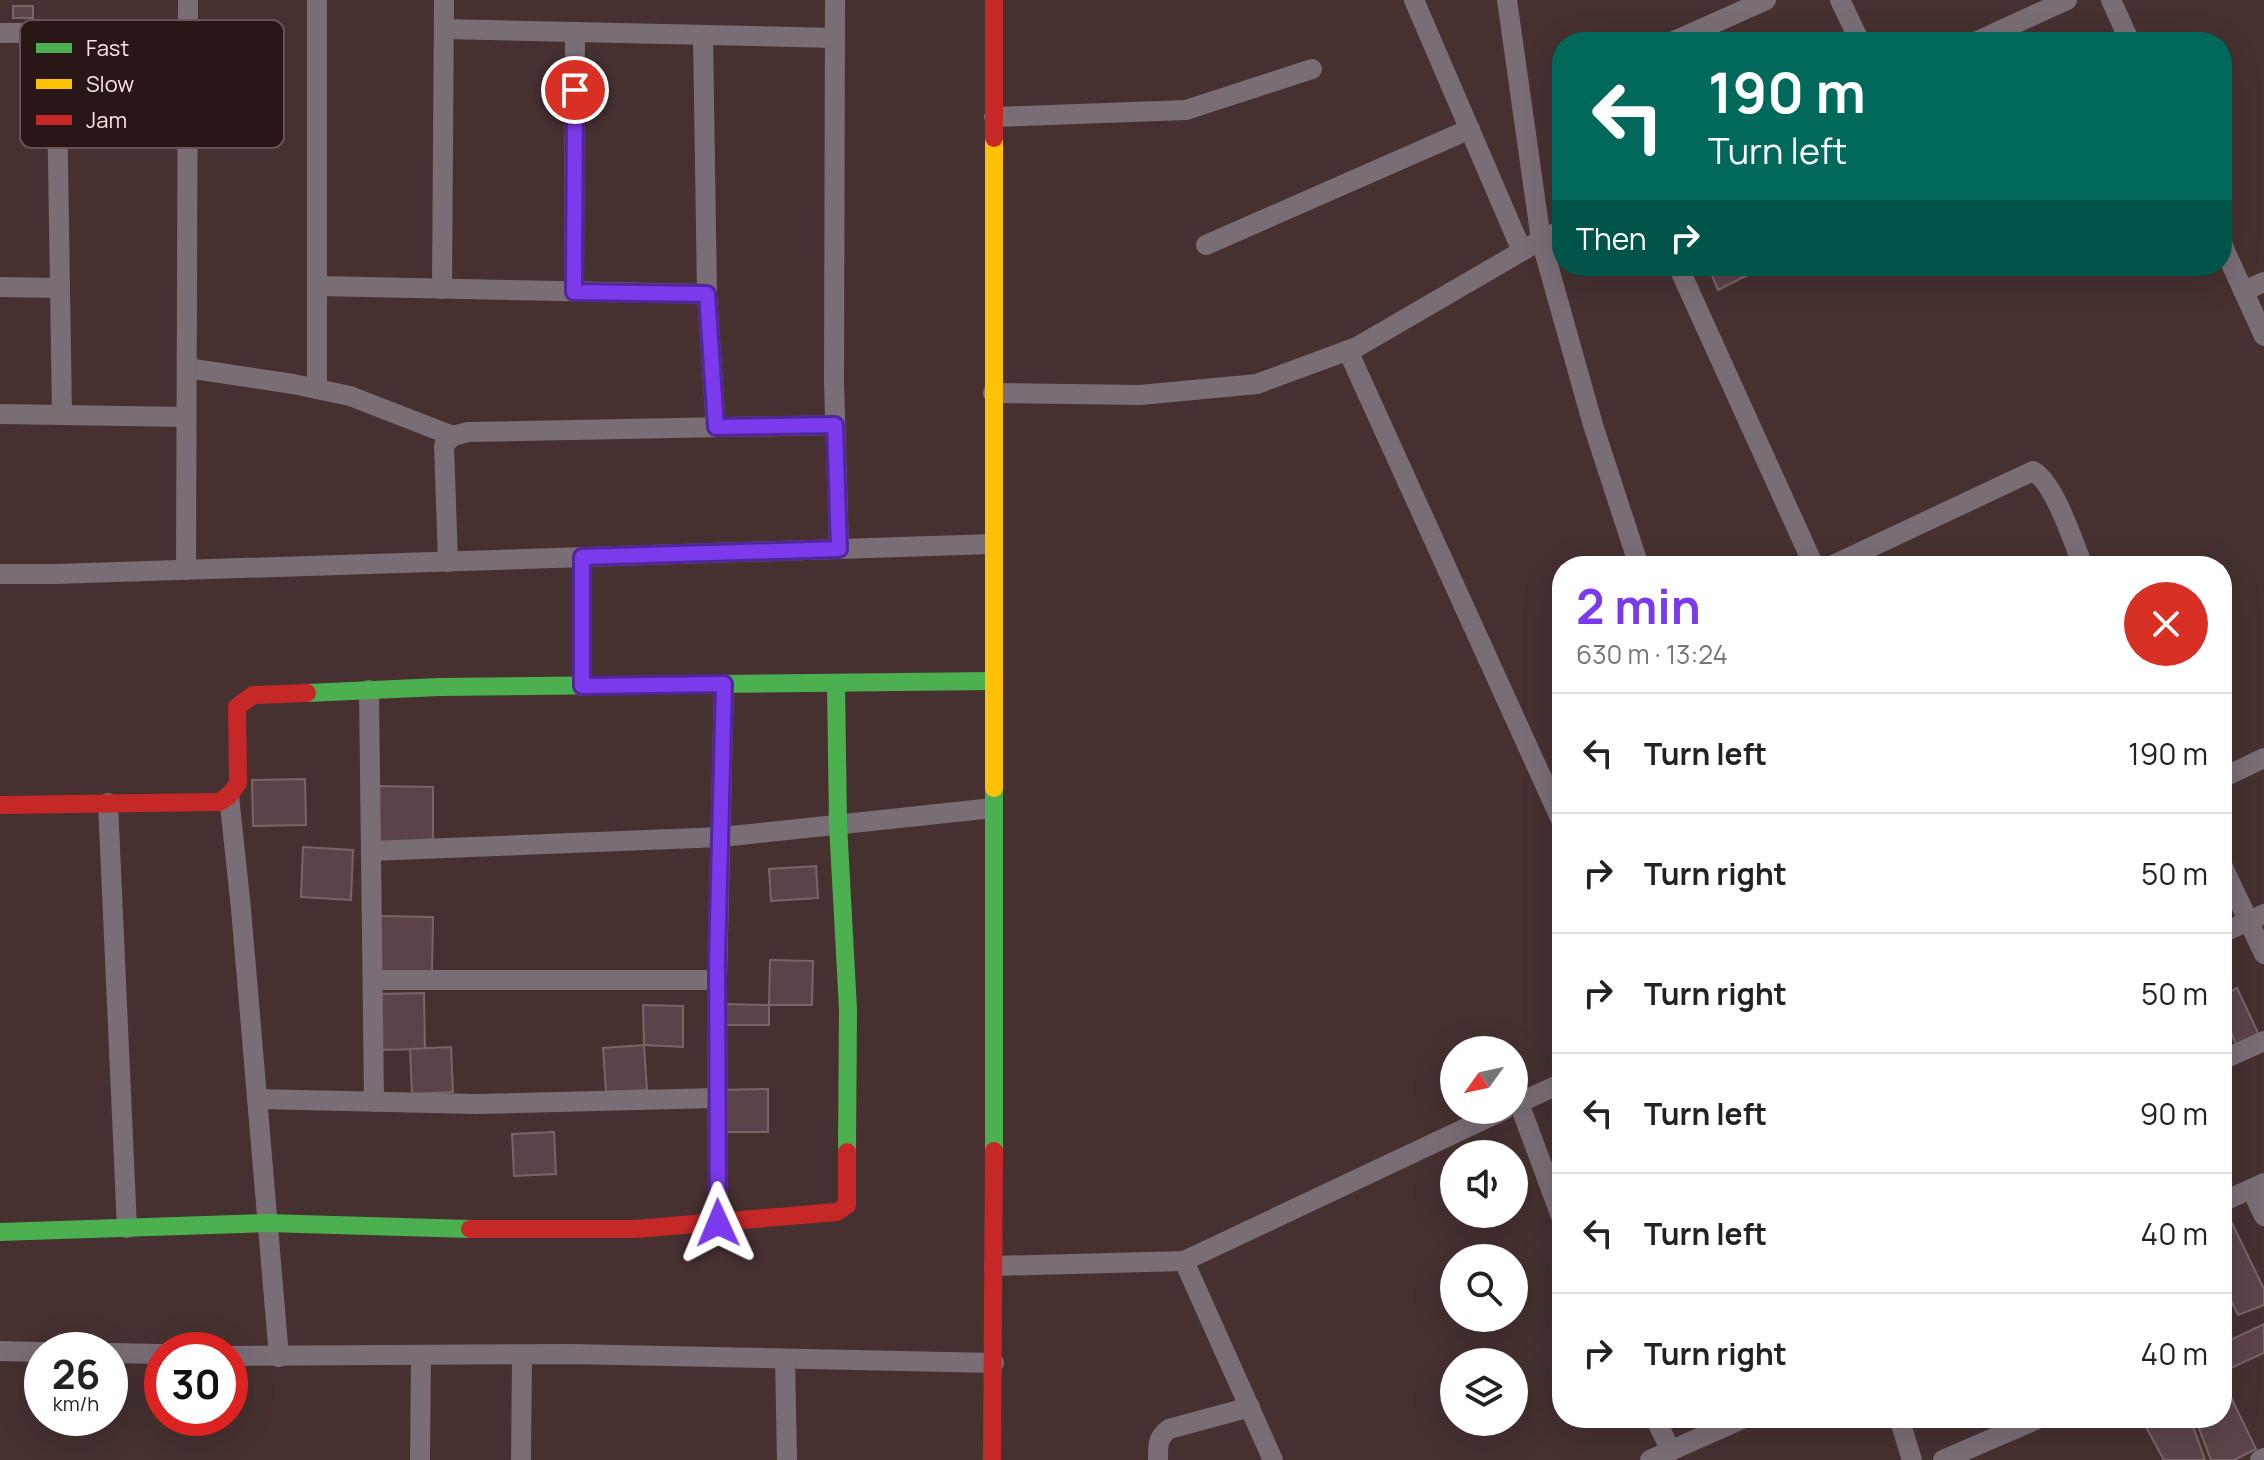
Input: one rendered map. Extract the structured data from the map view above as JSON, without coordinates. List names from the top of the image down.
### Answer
{
  "legend": ["Fast", "Slow", "Jam"],
  "north": "bottom left",
  "page": {
    "turn": ["190 m", "Turn left"],
    "then": "Then",
    "heading": ["2 min", "630 m · 13:24"],
    "list": [
      {
        "name": "Turn left",
        "value": "190 m"
      },
      {
        "name": "Turn right",
        "value": "50 m"
      },
      {
        "name": "Turn right",
        "value": "50 m"
      },
      {
        "name": "Turn left",
        "value": "90 m"
      },
      {
        "name": "Turn left",
        "value": "40 m"
      },
      {
        "name": "Turn right",
        "value": "40 m"
      }
    ],
    "speed": "26 km/h",
    "limit": "30"
  }
}
